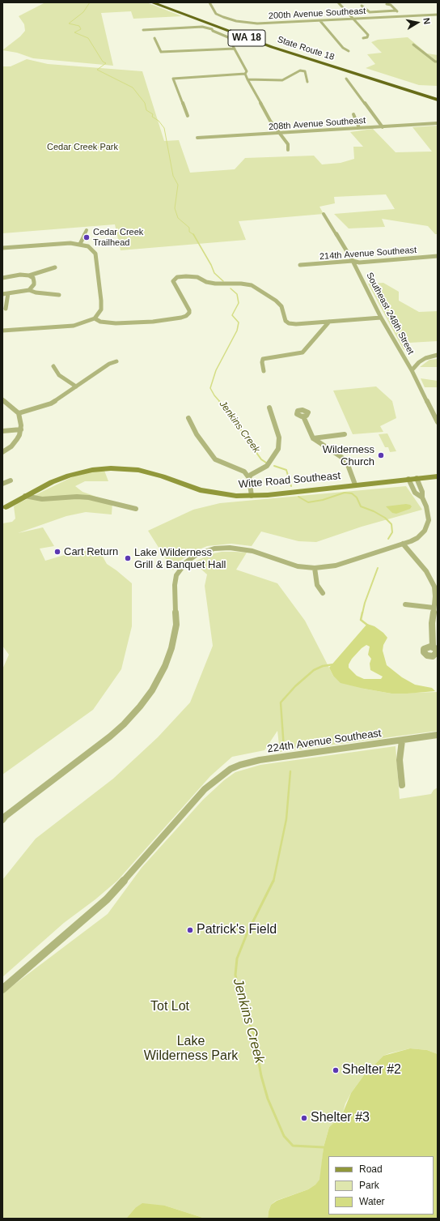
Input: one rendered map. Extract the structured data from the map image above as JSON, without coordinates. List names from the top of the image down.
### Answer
{
  "streets": {
    "highway": ["WA 18", "State Route 18"],
    "street": [
      "200th Avenue Southeast",
      "208th Avenue Southeast",
      "214th Avenue Southeast",
      "Southeast 248th Street",
      "Witte Road Southeast",
      "224th Avenue Southeast"
    ]
  },
  "crossings": [
    ["214th Avenue Southeast", "Southeast 248th Street"]
  ],
  "water": ["Jenkins Creek"],
  "parks": ["Cedar Creek Park", "Tot Lot", "Lake Wilderness Park"],
  "places": [
    "Cedar Creek Trailhead",
    "Wilderness Church",
    "Cart Return",
    "Lake Wilderness Grill & Banquet Hall",
    "Patrick's Field",
    "Shelter #2",
    "Shelter #3"
  ],
  "legend": ["Road", "Park", "Water"],
  "north": "right"
}
